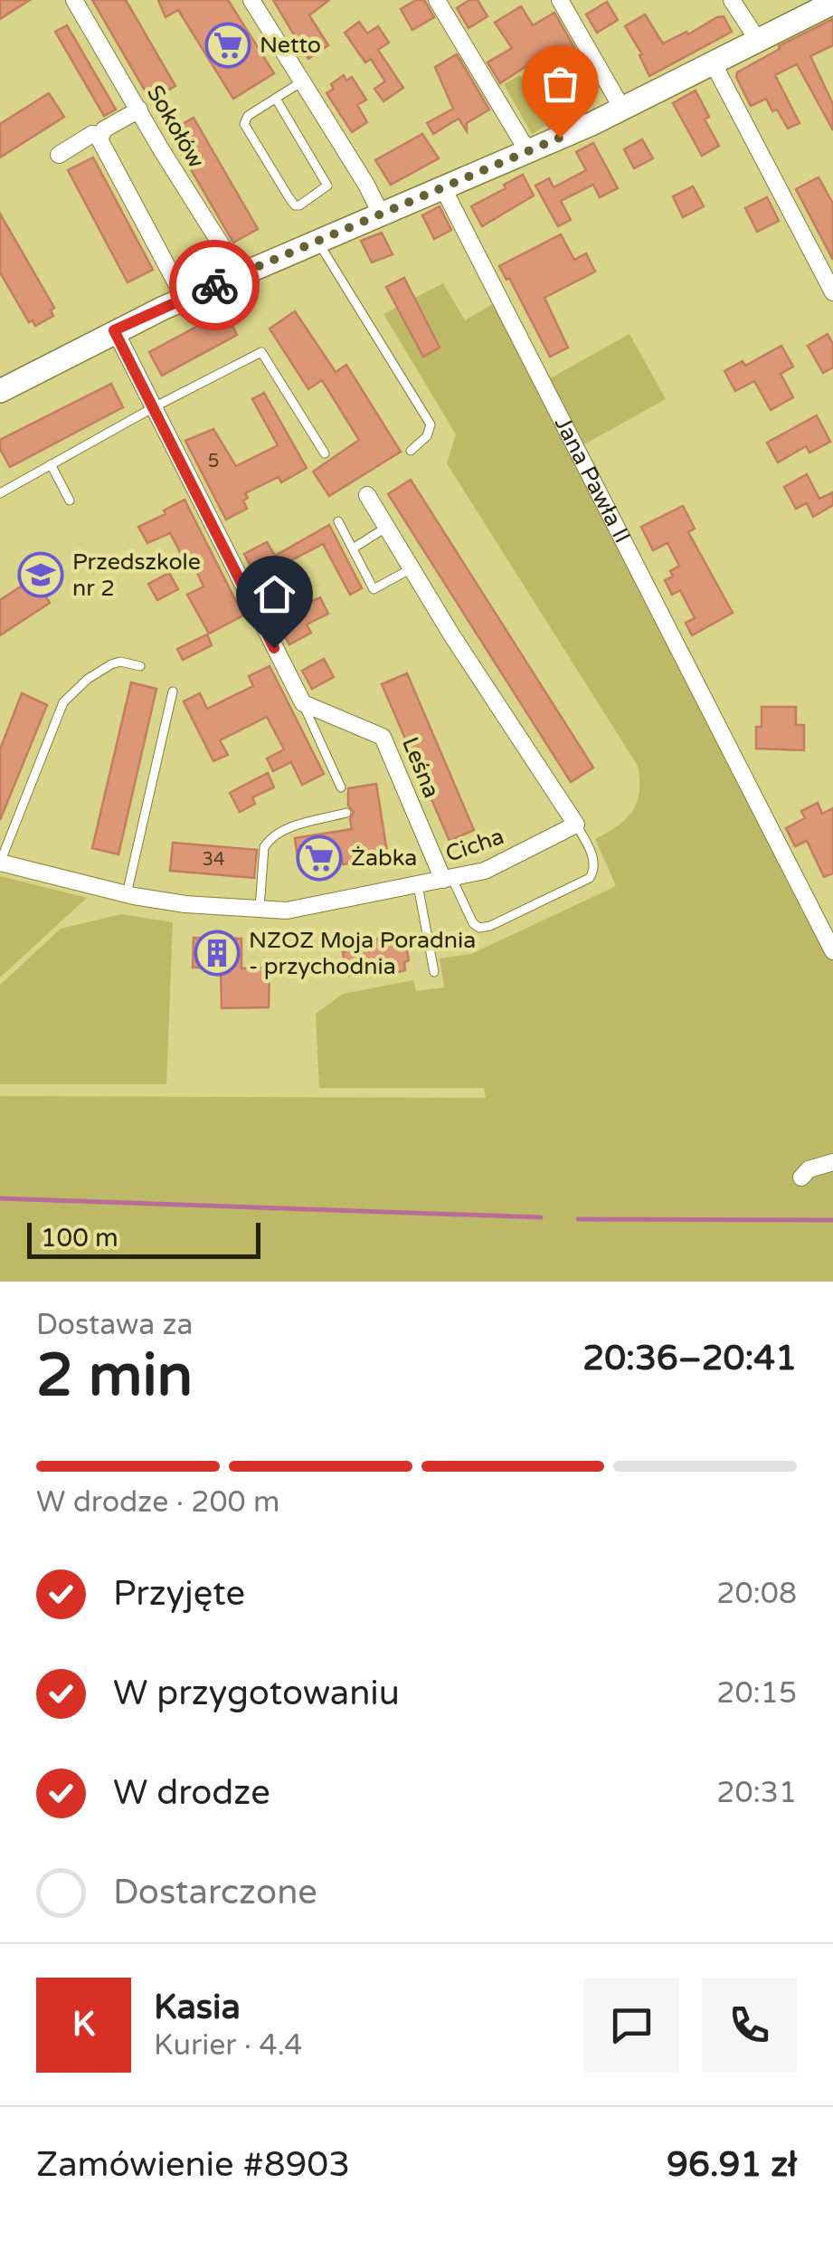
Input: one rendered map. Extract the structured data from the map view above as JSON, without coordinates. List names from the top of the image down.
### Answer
{
  "streets": {
    "street": [
      "Sokołów",
      "Jana Pawła II",
      "Leśna",
      "Cicha"
    ]
  },
  "crossings": [
    ["Leśna", "Cicha"]
  ],
  "places": {
    "supermarket": ["Netto", "Żabka"],
    "school or university": ["Przedszkole nr 2"],
    "building": ["NZOZ Moja Poradnia - przychodnia"]
  },
  "house_numbers": ["5", "34"],
  "scale_bar": "100 m",
  "page": {
    "scale": "100 m",
    "heading": ["2 min", "Dostawa za", "20:36–20:41"],
    "panel": [
      "Kasia",
      "Kurier · 4.4",
      "Zamówienie #8903",
      "96.91 zł"
    ],
    "bar": "W drodze · 200 m",
    "list": [
      ["Przyjęte", "20:08"],
      ["W przygotowaniu", "20:15"],
      ["W drodze", "20:31"],
      "Dostarczone"
    ],
    "round": "K"
  }
}
